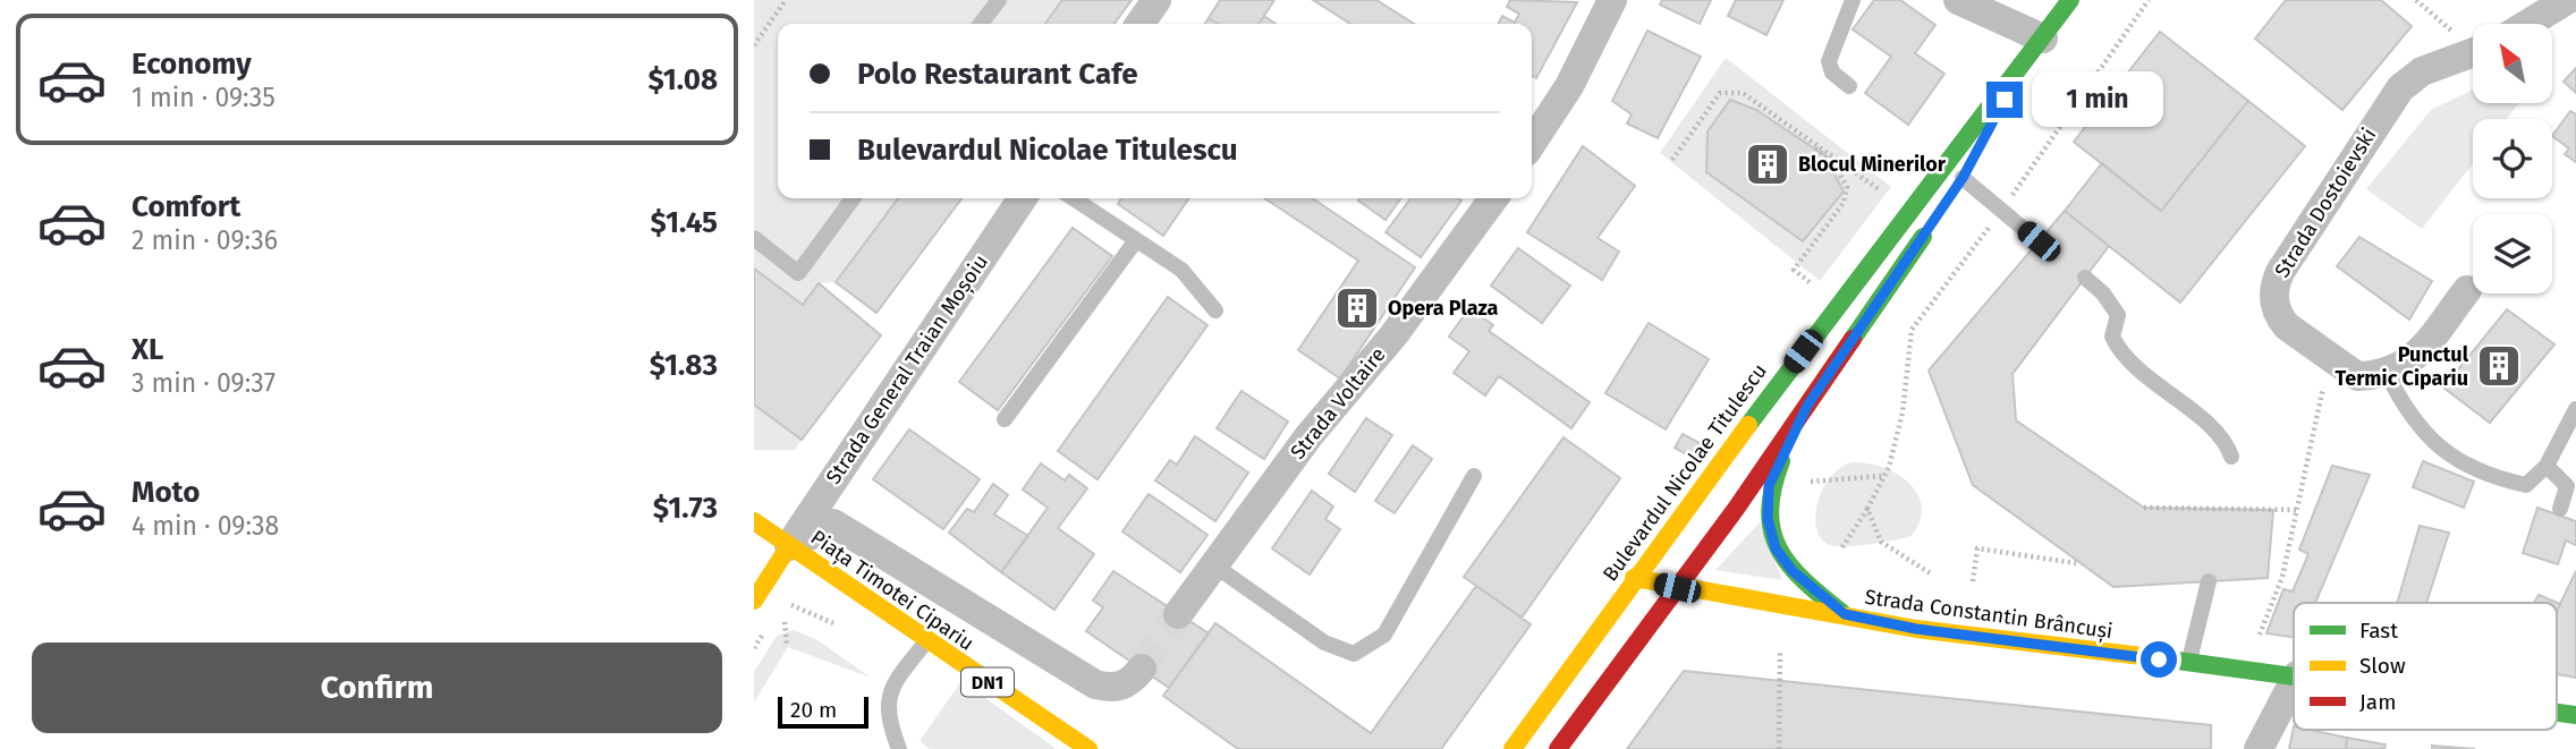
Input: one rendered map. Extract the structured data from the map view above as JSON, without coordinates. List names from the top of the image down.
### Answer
{
  "streets": {
    "main road": [
      "Bulevardul Nicolae Titulescu",
      "Piața Timotei Cipariu",
      "Strada Constantin Brâncuși",
      "DN1"
    ],
    "street": ["Strada Dostoievski", "Strada General Traian Moșoiu", "Strada Voltaire"]
  },
  "crossings": [
    ["Strada General Traian Moșoiu", "Piața Timotei Cipariu"],
    ["Strada General Traian Moșoiu", "DN1"],
    ["Bulevardul Nicolae Titulescu", "Strada Constantin Brâncuși"],
    ["Piața Timotei Cipariu", "DN1"]
  ],
  "places": {
    "building": ["Blocul Minerilor", "Opera Plaza", "Punctul Termic Cipariu"]
  },
  "legend": ["Fast", "Slow", "Jam"],
  "scale_bar": "20 m",
  "north": "top left",
  "page": {
    "list": [
      {
        "name": "Economy",
        "note": "1 min · 09:35",
        "value": "$1.08"
      },
      {
        "name": "Comfort",
        "note": "2 min · 09:36",
        "value": "$1.45"
      },
      {
        "name": "XL",
        "note": "3 min · 09:37",
        "value": "$1.83"
      },
      {
        "name": "Moto",
        "note": "4 min · 09:38",
        "value": "$1.73"
      }
    ],
    "banner": ["Polo Restaurant Cafe", "Bulevardul Nicolae Titulescu"],
    "bubble": "1 min",
    "buttons": "Confirm",
    "scale": "20 m"
  }
}
